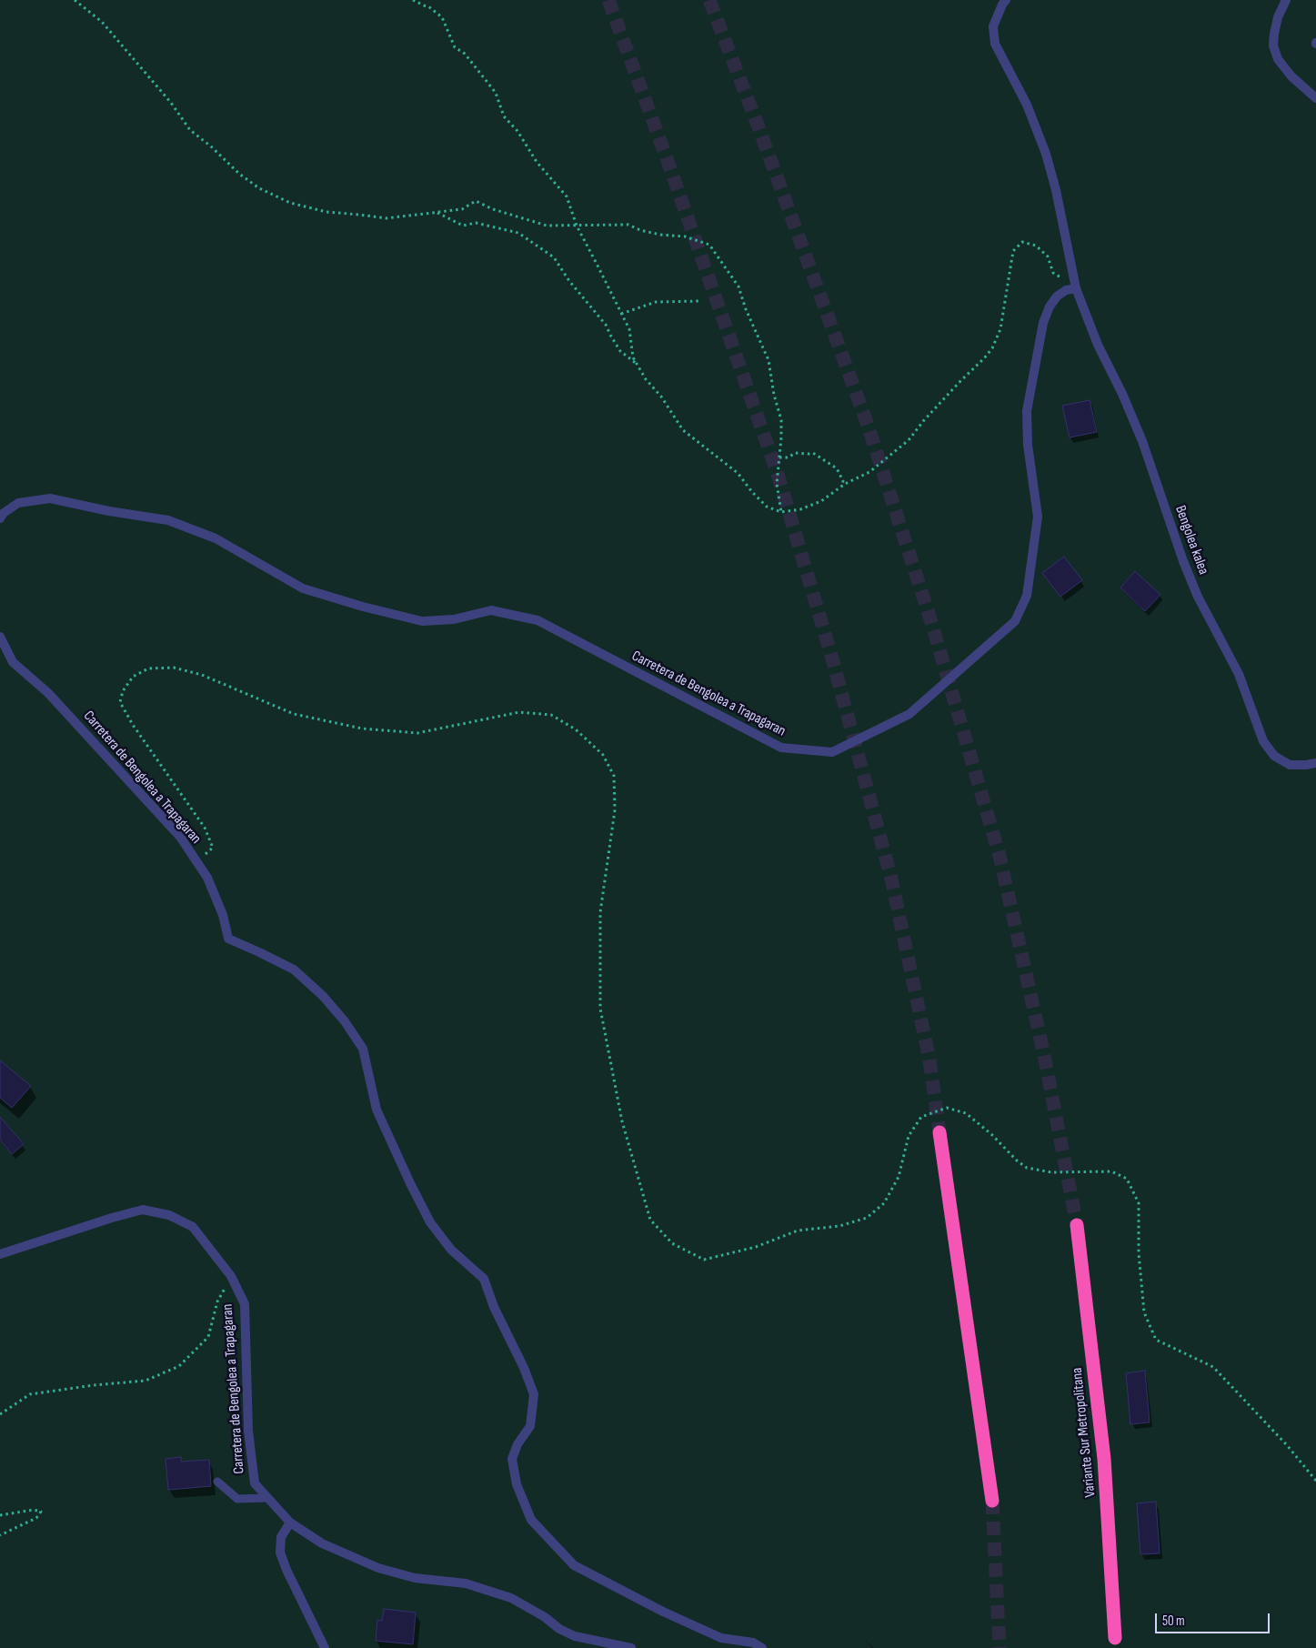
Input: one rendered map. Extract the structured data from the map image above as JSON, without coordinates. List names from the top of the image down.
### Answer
{
  "streets": {
    "highway": ["Variante Sur Metropolitana"],
    "street": ["Bengolea kalea", "Carretera de Bengolea a Trapagaran"]
  },
  "crossings": [
    ["Bengolea kalea", "Carretera de Bengolea a Trapagaran"]
  ],
  "scale_bar": "50 m"
}
